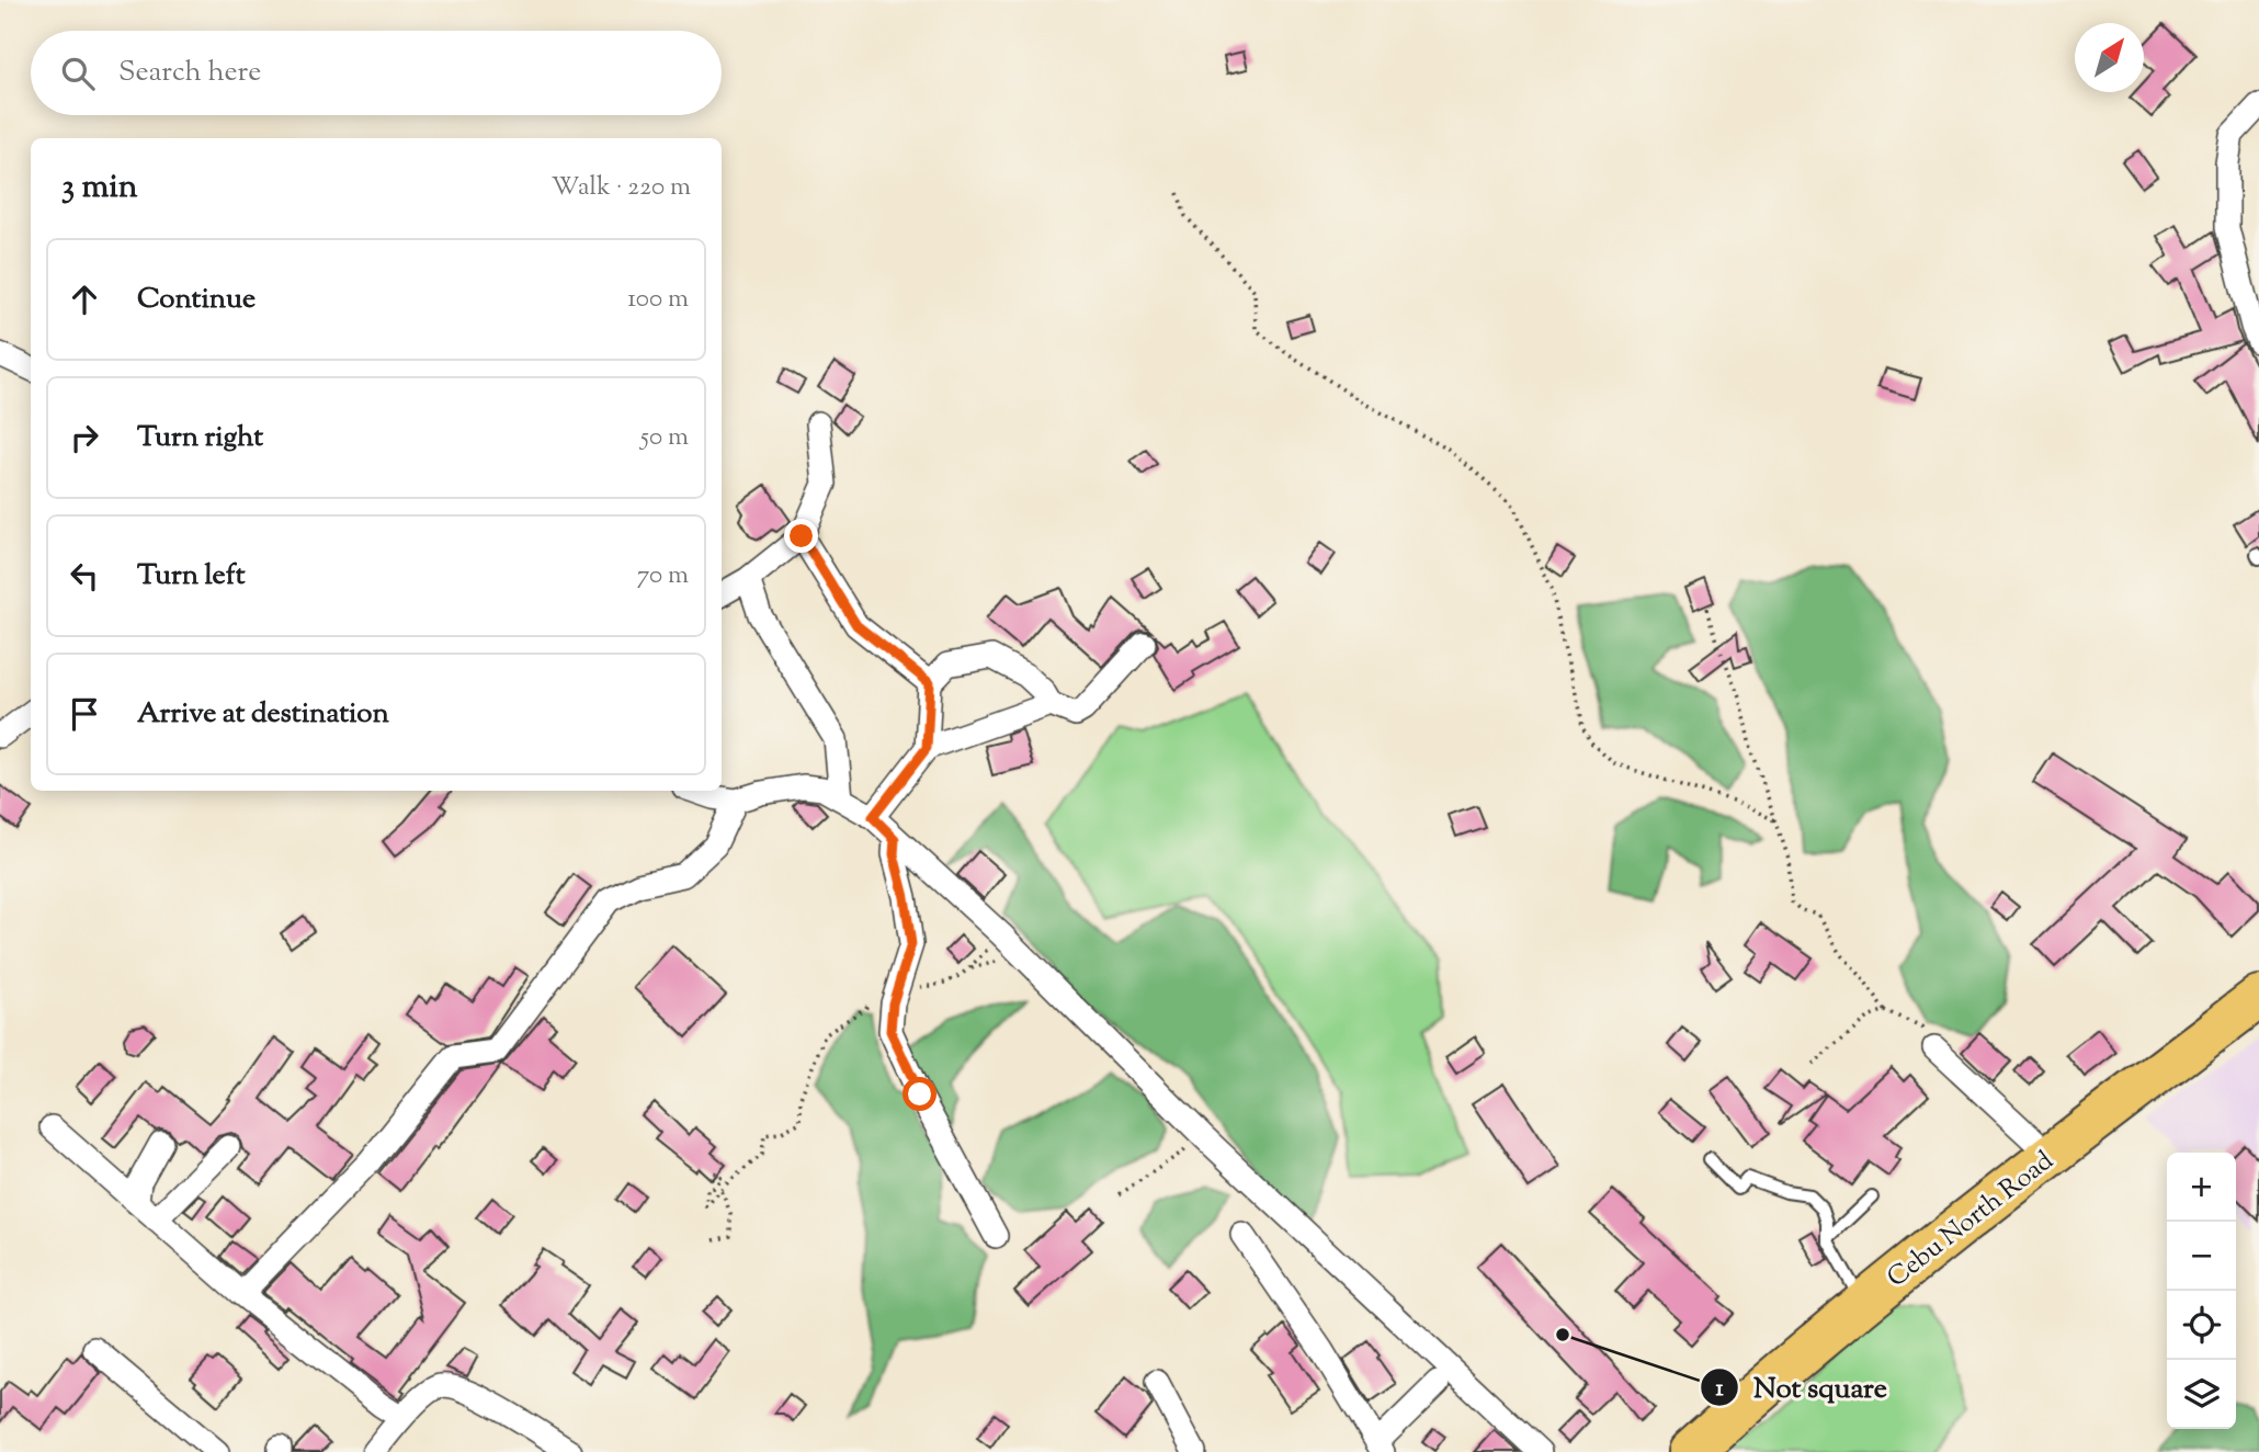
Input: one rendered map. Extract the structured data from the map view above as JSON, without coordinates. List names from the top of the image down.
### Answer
{
  "streets": {
    "highway": ["Cebu North Road"]
  },
  "places": ["Not square"],
  "north": "top right",
  "page": {
    "search": "Search here",
    "heading": ["3 min", "Walk · 220 m"],
    "list": [
      ["Continue", "100 m"],
      ["Turn right", "50 m"],
      ["Turn left", "70 m"],
      "Arrive at destination"
    ],
    "map_buttons": ["+", "−"]
  }
}
